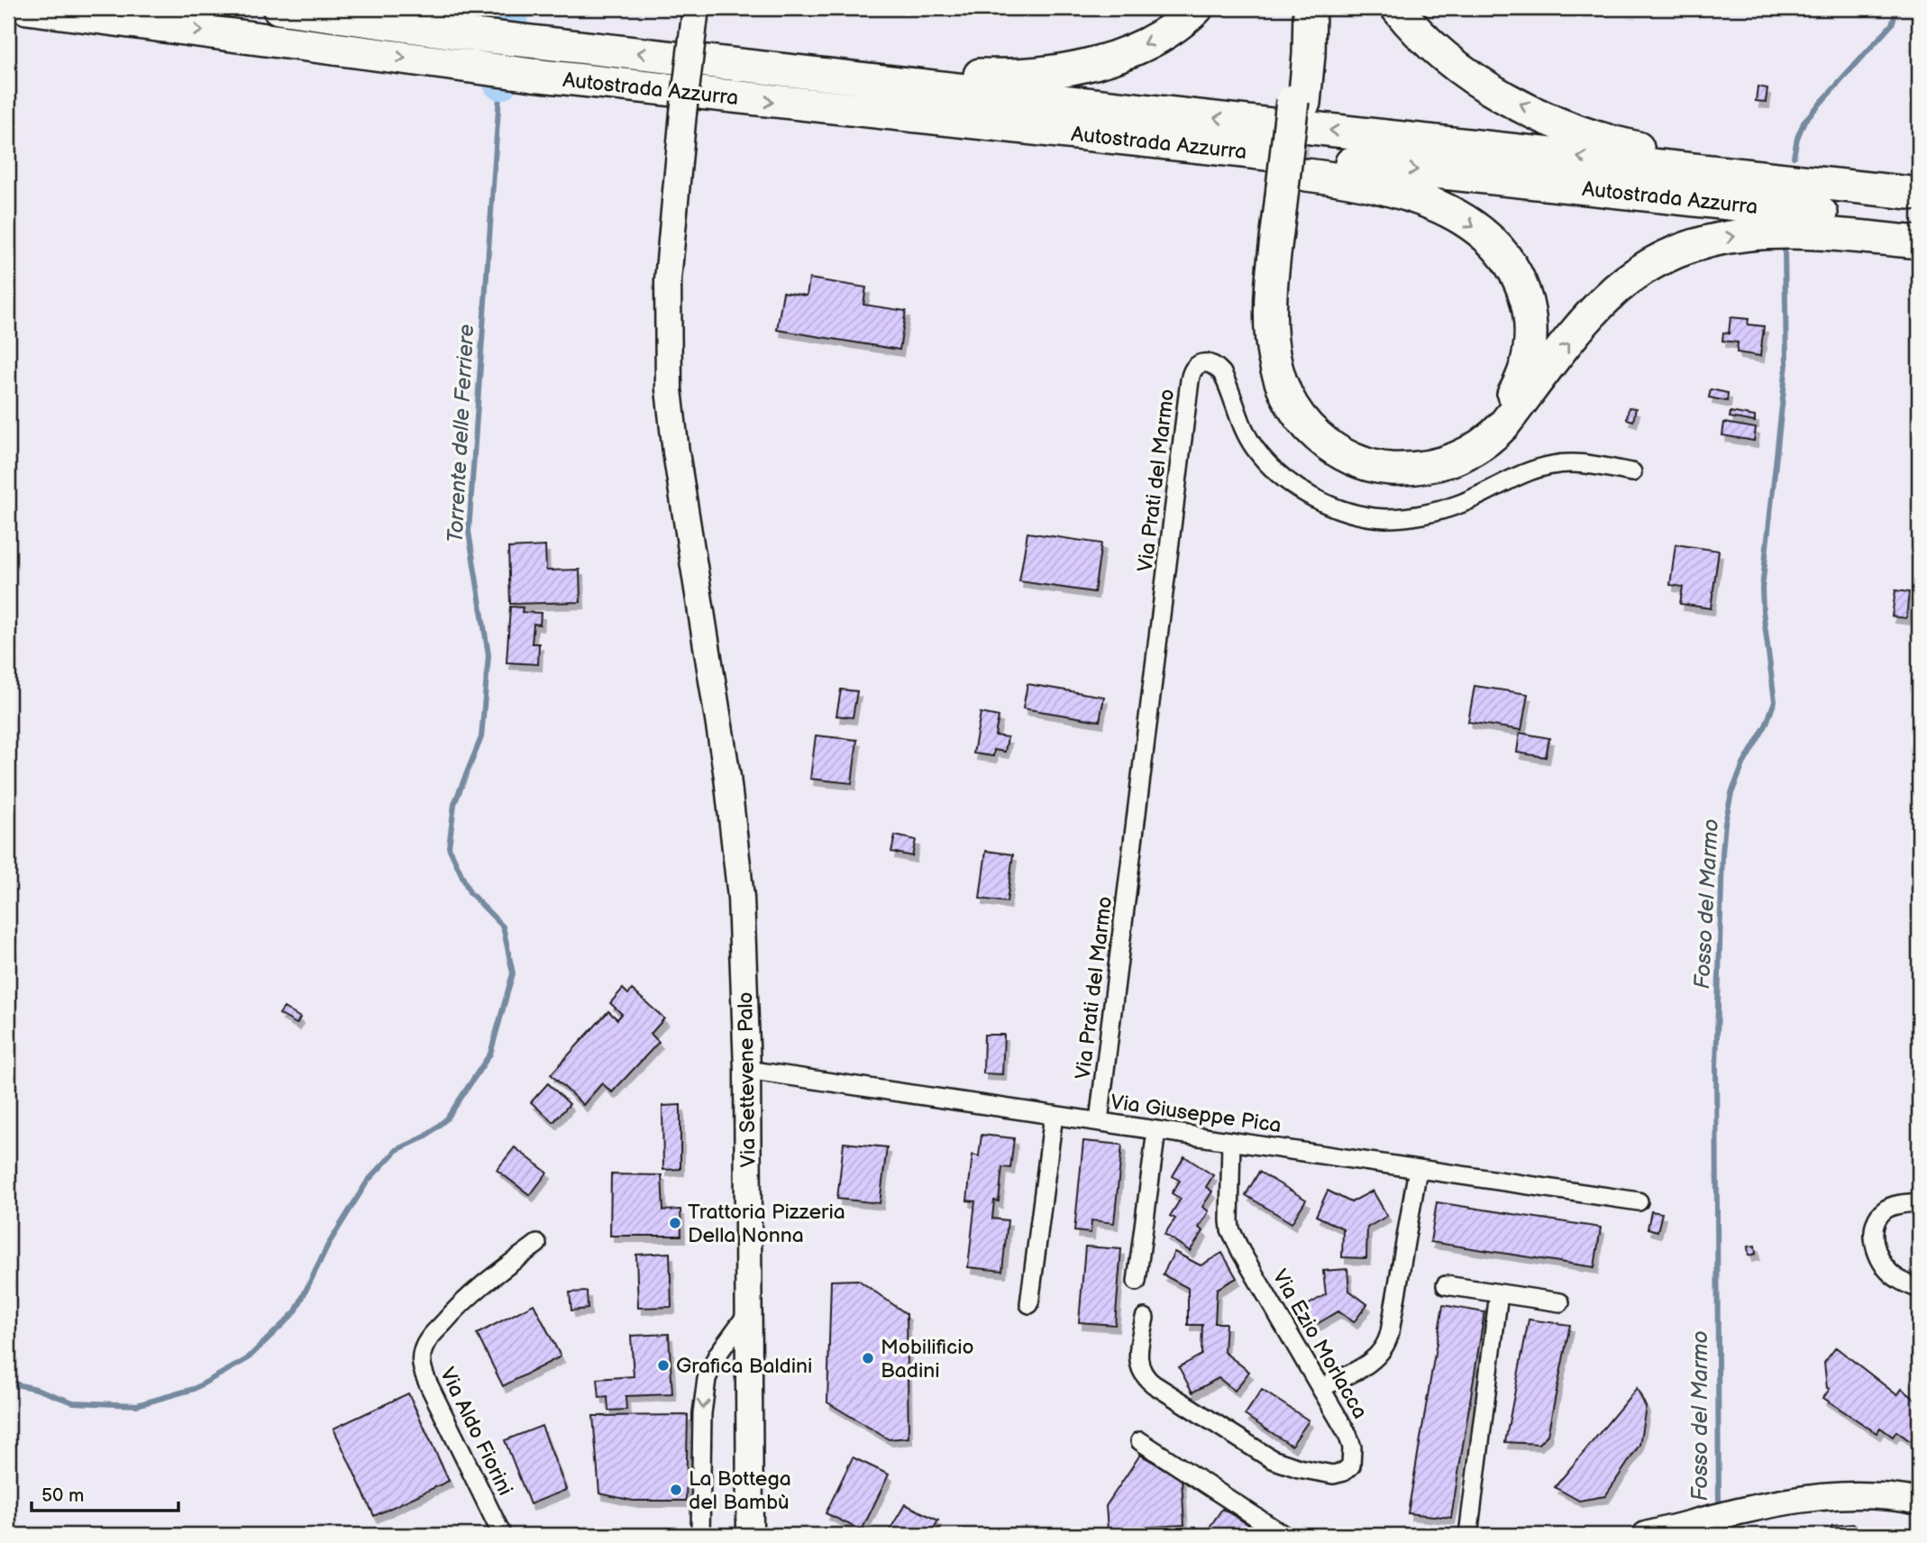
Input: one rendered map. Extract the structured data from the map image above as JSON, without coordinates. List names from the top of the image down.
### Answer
{
  "streets": {
    "highway": ["Autostrada Azzurra"],
    "main road": ["Via Settevene Palo"],
    "street": [
      "Via Prati del Marmo",
      "Via Giuseppe Pica",
      "Via Ezio Morlacca",
      "Via Aldo Fiorini"
    ]
  },
  "crossings": [
    ["Via Prati del Marmo", "Via Giuseppe Pica"],
    ["Via Settevene Palo", "Via Giuseppe Pica"],
    ["Via Giuseppe Pica", "Via Ezio Morlacca"]
  ],
  "water": ["Torrente delle Ferriere", "Fosso del Marmo"],
  "places": [
    "Trattoria Pizzeria Della Nonna",
    "Mobilificio Badini",
    "Grafica Baldini",
    "La Bottega del Bambù"
  ],
  "scale_bar": "50 m"
}
